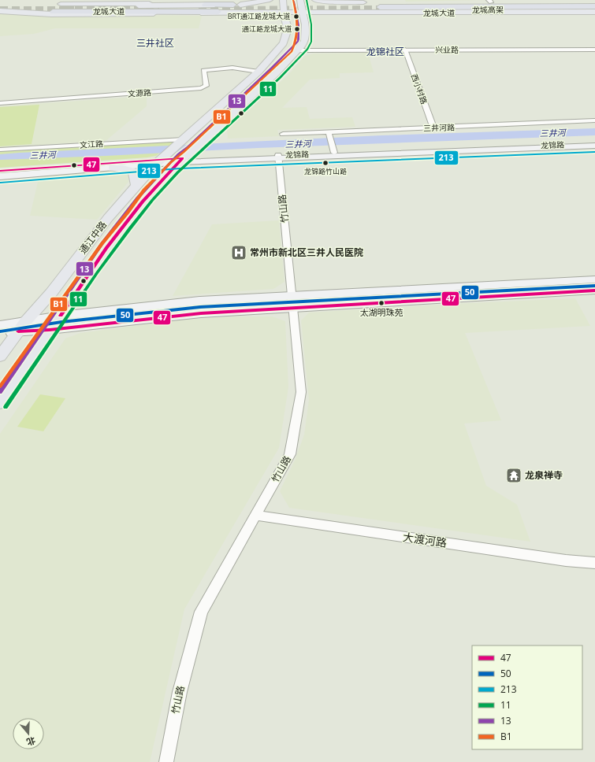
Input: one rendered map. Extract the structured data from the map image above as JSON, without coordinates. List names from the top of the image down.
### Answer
{
  "streets": {
    "highway": ["龙城高架"],
    "main road": ["龙城大道", "龙锦路", "通江中路"],
    "street": [
      "兴业路",
      "西小村路",
      "文源路",
      "三井河路",
      "文江路",
      "竹山路",
      "大渡河路"
    ]
  },
  "crossings": [
    ["龙城高架", "龙城大道"],
    ["兴业路", "西小村路"],
    ["兴业路", "通江中路"],
    ["西小村路", "三井河路"],
    ["文江路", "通江中路"],
    ["龙锦路", "竹山路"],
    ["龙锦路", "通江中路"],
    ["竹山路", "大渡河路"]
  ],
  "districts": ["三井社区", "龙锦社区"],
  "water": ["三井河"],
  "places": {
    "other": [
      "BRT通江路龙城大道",
      "通江路龙城大道",
      "龙锦路竹山路",
      "太湖明珠苑"
    ],
    "hospital": ["常州市新北区三井人民医院"],
    "temple": ["龙泉禅寺"]
  },
  "lines": [
    "transit line 11",
    "transit line B1",
    "transit line 13",
    "transit line 213",
    "transit line 47",
    "transit line 50"
  ],
  "legend": [
    "47",
    "50",
    "213",
    "11",
    "13",
    "B1"
  ],
  "north": "bottom"
}
